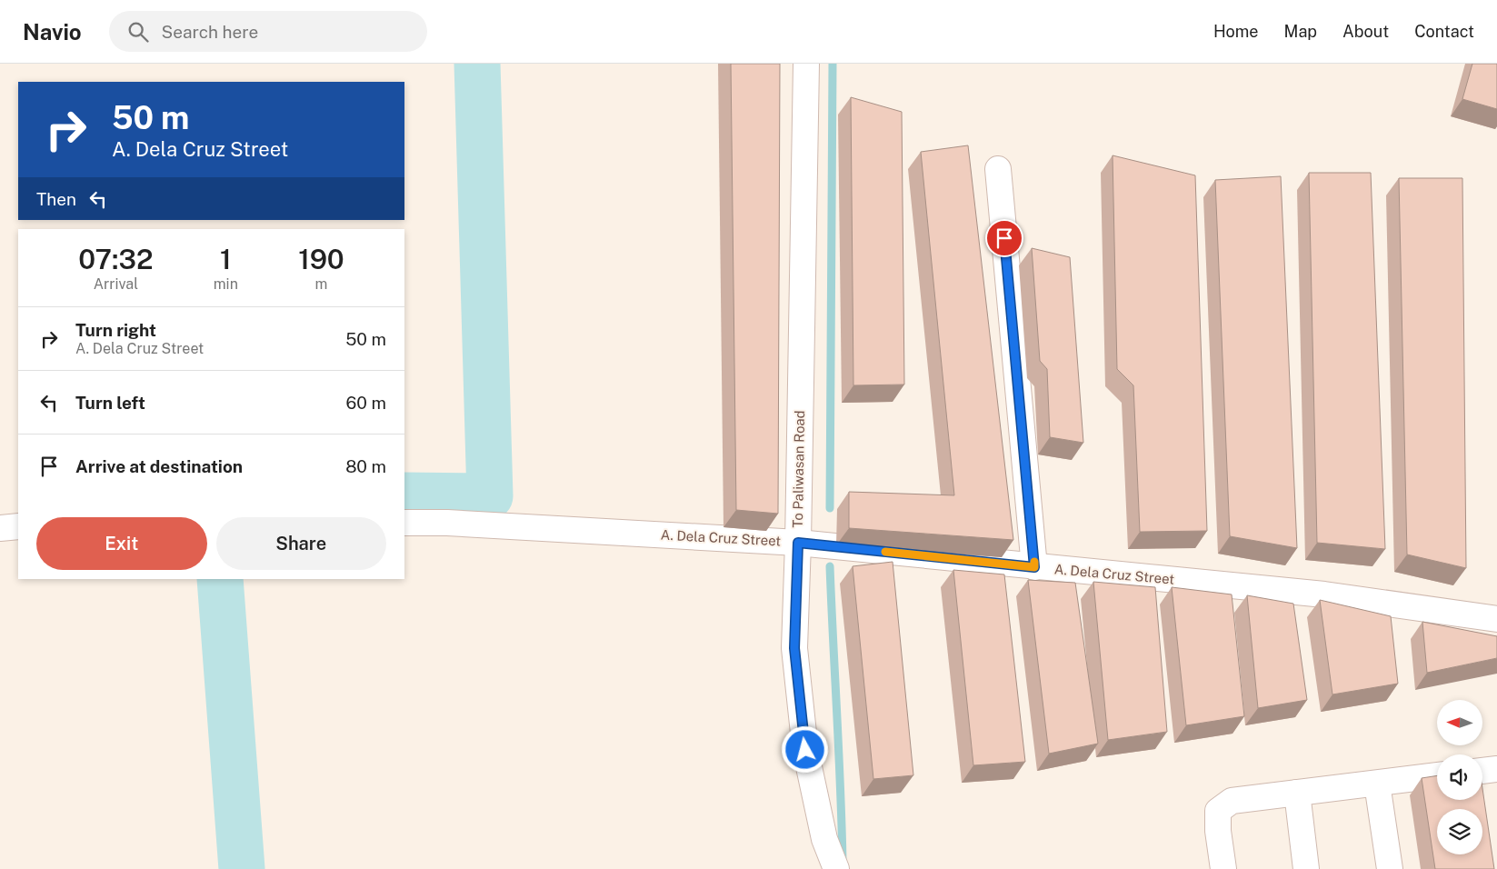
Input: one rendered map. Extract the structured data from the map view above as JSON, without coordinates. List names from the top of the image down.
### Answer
{
  "streets": {
    "street": ["To Paliwasan Road", "A. Dela Cruz Street"]
  },
  "crossings": [
    ["To Paliwasan Road", "A. Dela Cruz Street"]
  ],
  "north": "left",
  "page": {
    "header": "Navio",
    "search": "Search here",
    "nav": [
      "Home",
      "Map",
      "About",
      "Contact"
    ],
    "turn": ["50 m", "A. Dela Cruz Street"],
    "then": "Then",
    "eta": [
      "07:32",
      "Arrival",
      "1",
      "min",
      "190",
      "m"
    ],
    "list": [
      {
        "name": "Turn right",
        "note": "A. Dela Cruz Street",
        "value": "50 m"
      },
      {
        "name": "Turn left",
        "value": "60 m"
      },
      {
        "name": "Arrive at destination",
        "value": "80 m"
      }
    ],
    "buttons": ["Exit", "Share"]
  }
}
